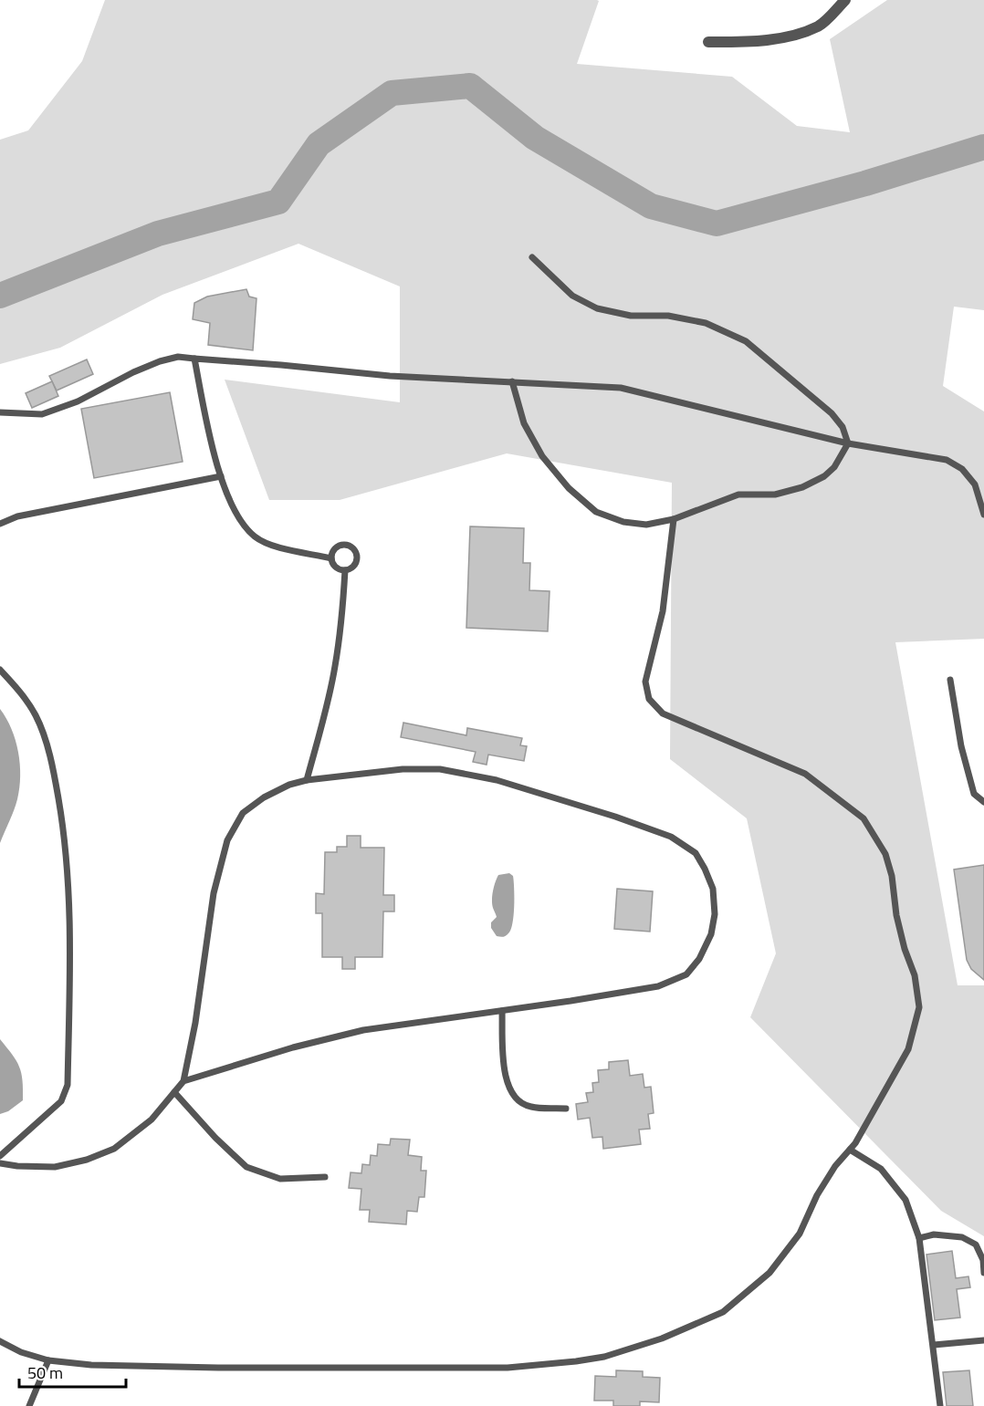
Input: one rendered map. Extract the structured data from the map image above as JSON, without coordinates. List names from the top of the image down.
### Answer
{
  "scale_bar": "50 m"
}
